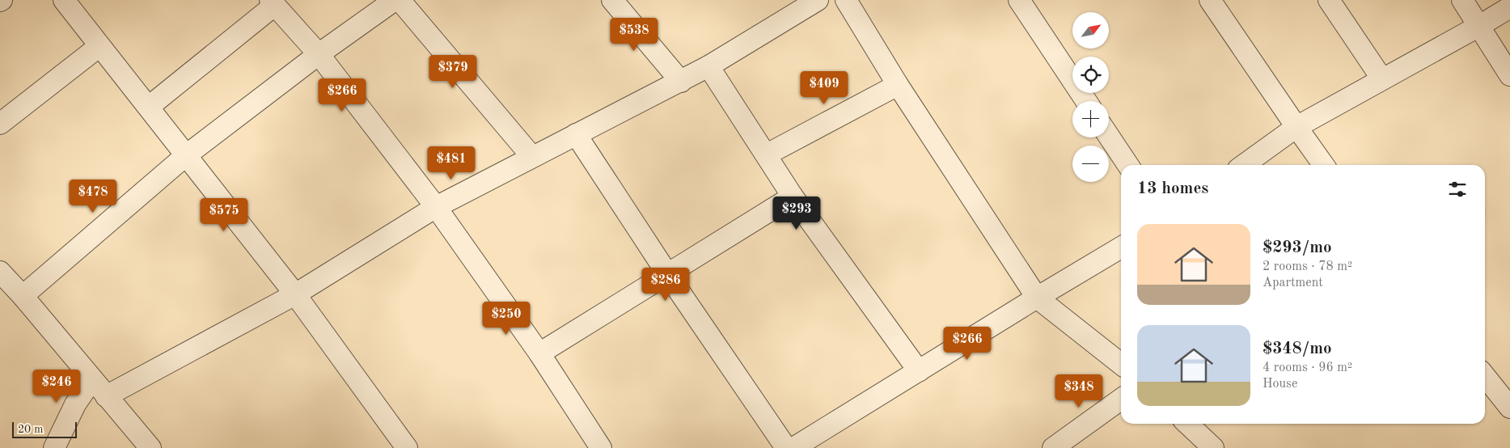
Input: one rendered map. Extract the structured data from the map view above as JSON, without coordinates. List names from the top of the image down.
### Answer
{
  "scale_bar": "20 m",
  "north": "top right",
  "page": {
    "map_buttons": ["+", "−"],
    "price": [
      "$538",
      "$379",
      "$409",
      "$266",
      "$481",
      "$478",
      "$293",
      "$575",
      "$286",
      "$250",
      "$266",
      "$246",
      "$348"
    ],
    "heading": "13 homes",
    "list": [
      {
        "name": "$293/mo",
        "note": "2 rooms · 78 m² · Apartment"
      },
      {
        "name": "$348/mo",
        "note": "4 rooms · 96 m² · House"
      }
    ],
    "scale": "20 m"
  }
}
